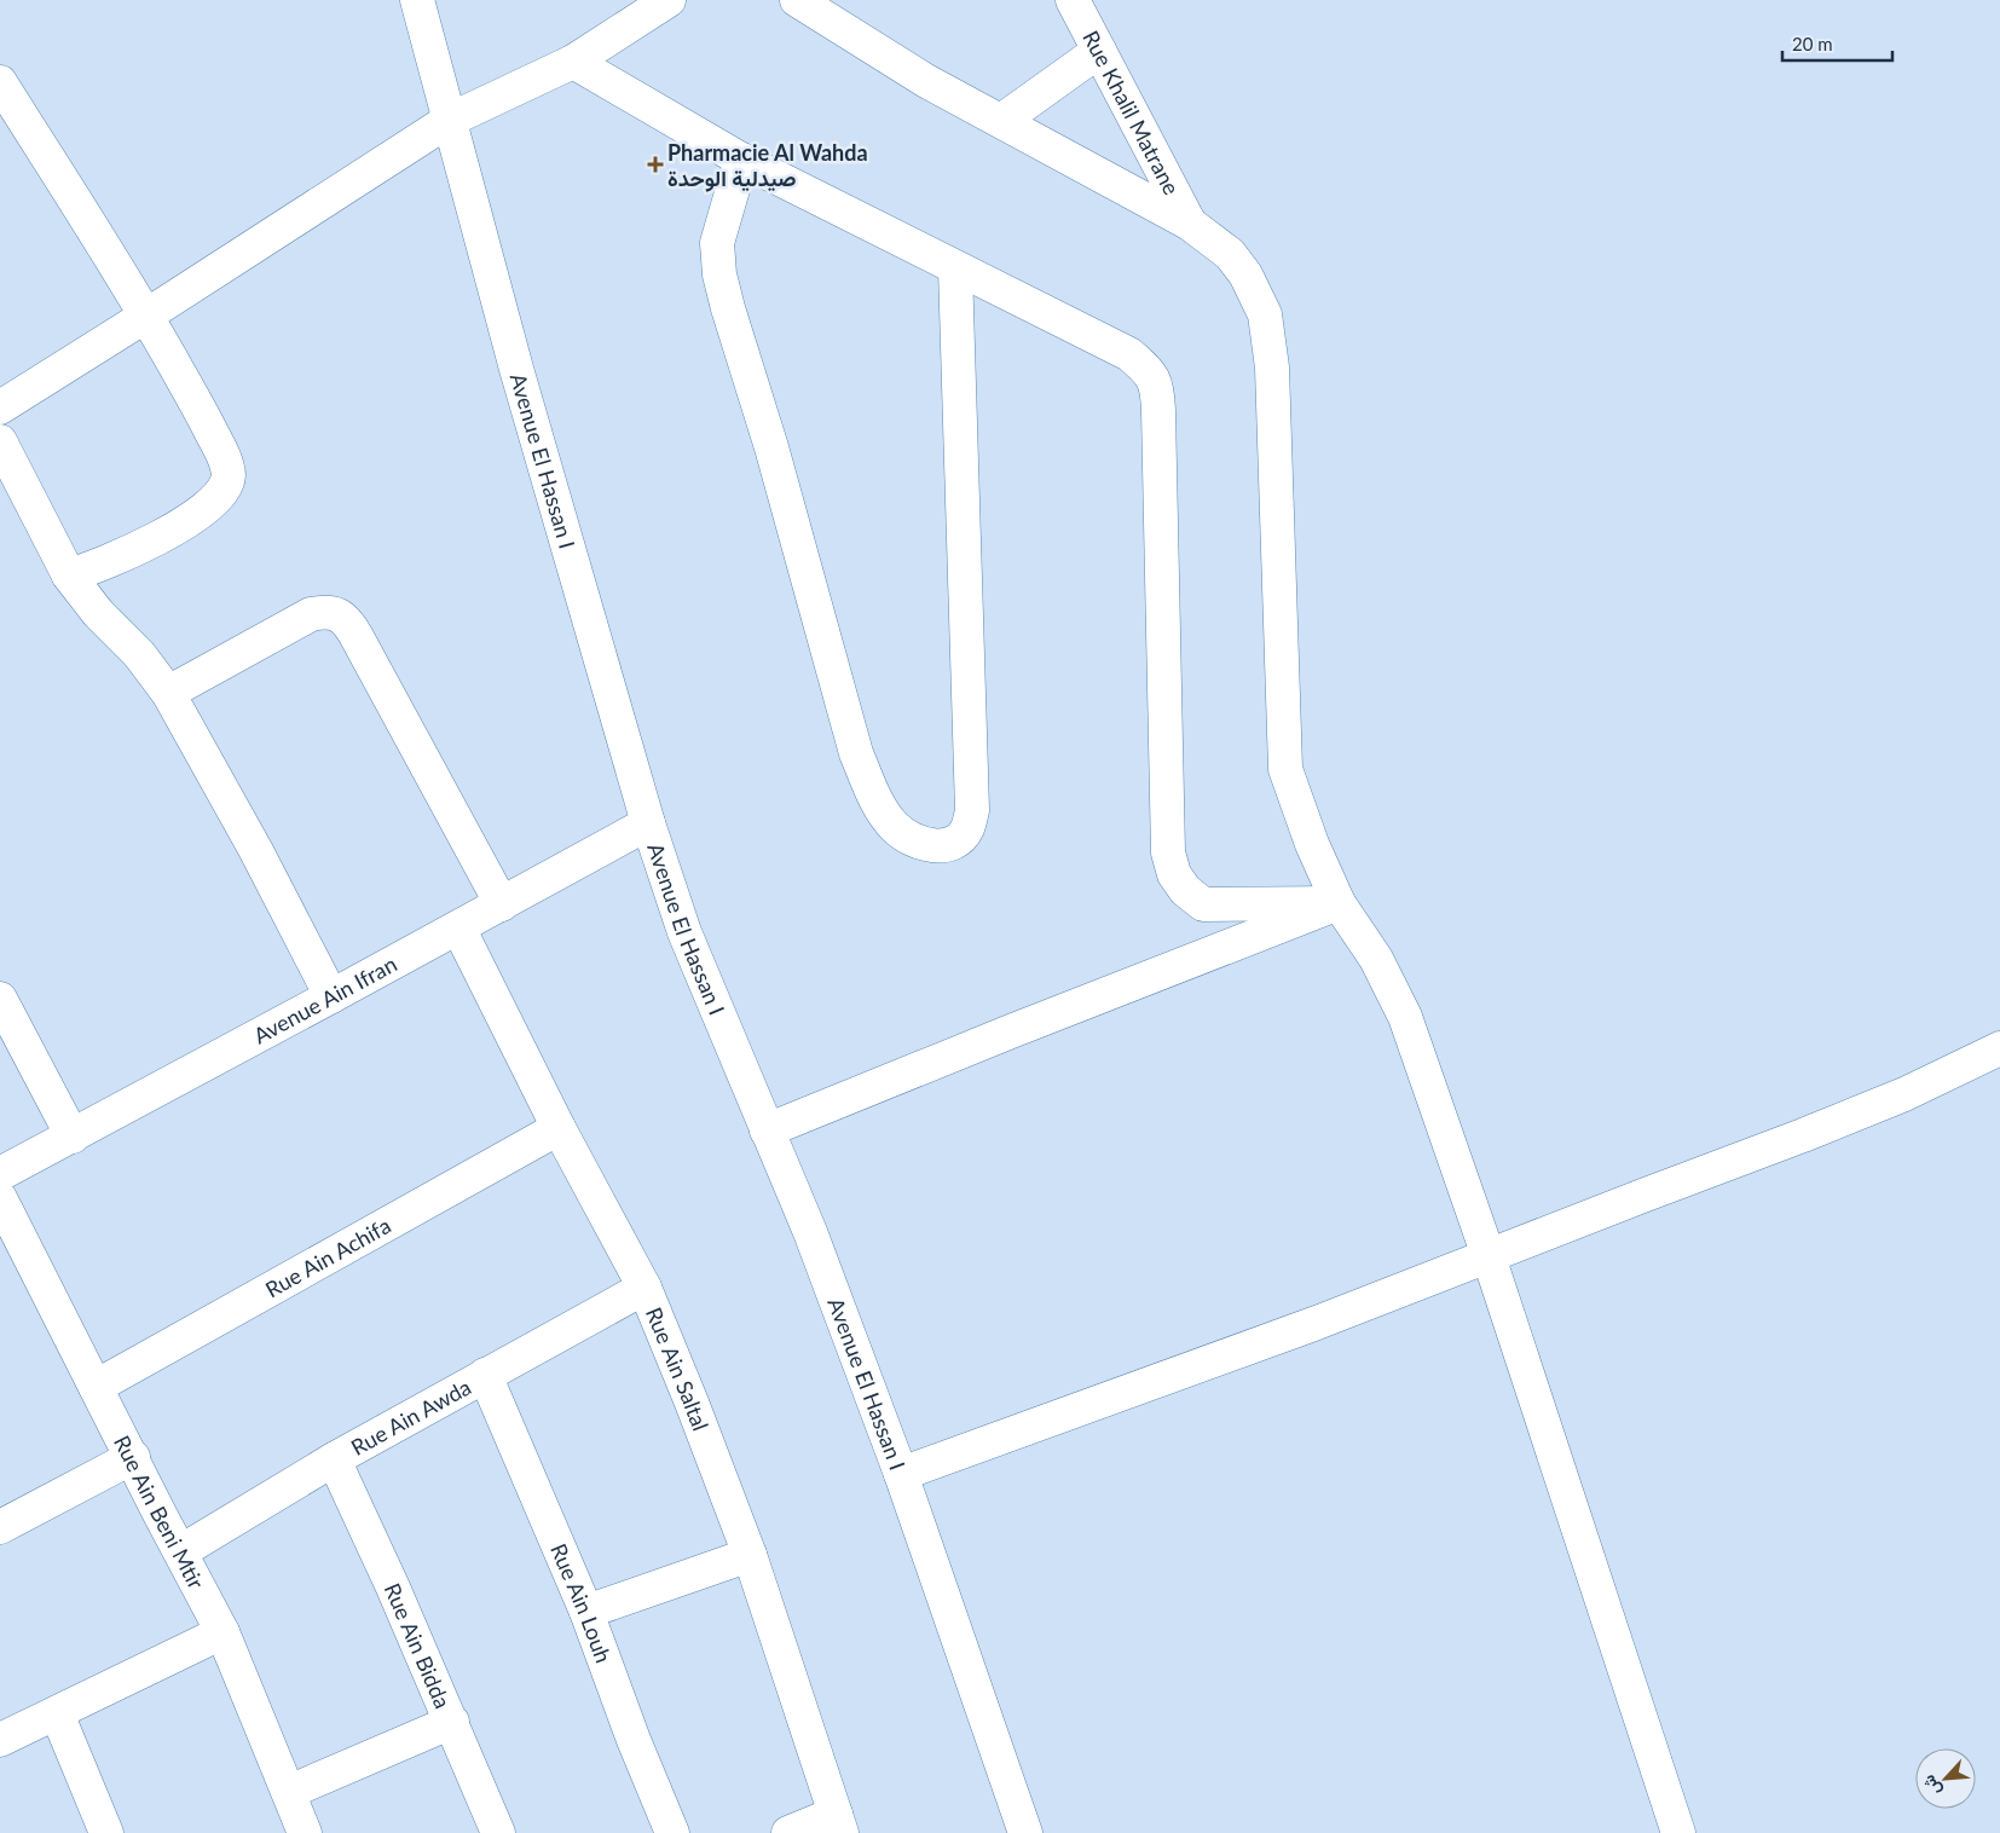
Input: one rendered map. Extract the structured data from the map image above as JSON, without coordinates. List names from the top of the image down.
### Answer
{
  "streets": {
    "street": [
      "Rue Khalil Matrane",
      "Avenue El Hassan I",
      "Avenue Ain Ifran",
      "Rue Ain Achifa",
      "Rue Ain Saltal",
      "Rue Ain Awda",
      "Rue Ain Beni Mtir",
      "Rue Ain Louh",
      "Rue Ain Bidda"
    ]
  },
  "crossings": [
    ["Avenue El Hassan I", "Avenue Ain Ifran"],
    ["Avenue Ain Ifran", "Rue Ain Saltal"],
    ["Rue Ain Achifa", "Rue Ain Saltal"],
    ["Rue Ain Achifa", "Rue Ain Beni Mtir"],
    ["Rue Ain Saltal", "Rue Ain Awda"],
    ["Rue Ain Awda", "Rue Ain Beni Mtir"],
    ["Rue Ain Awda", "Rue Ain Louh"],
    ["Rue Ain Awda", "Rue Ain Bidda"]
  ],
  "places": {
    "health": ["Pharmacie Al Wahda صيدلية الوحدة"]
  },
  "scale_bar": "20 m",
  "north": "bottom left"
}
